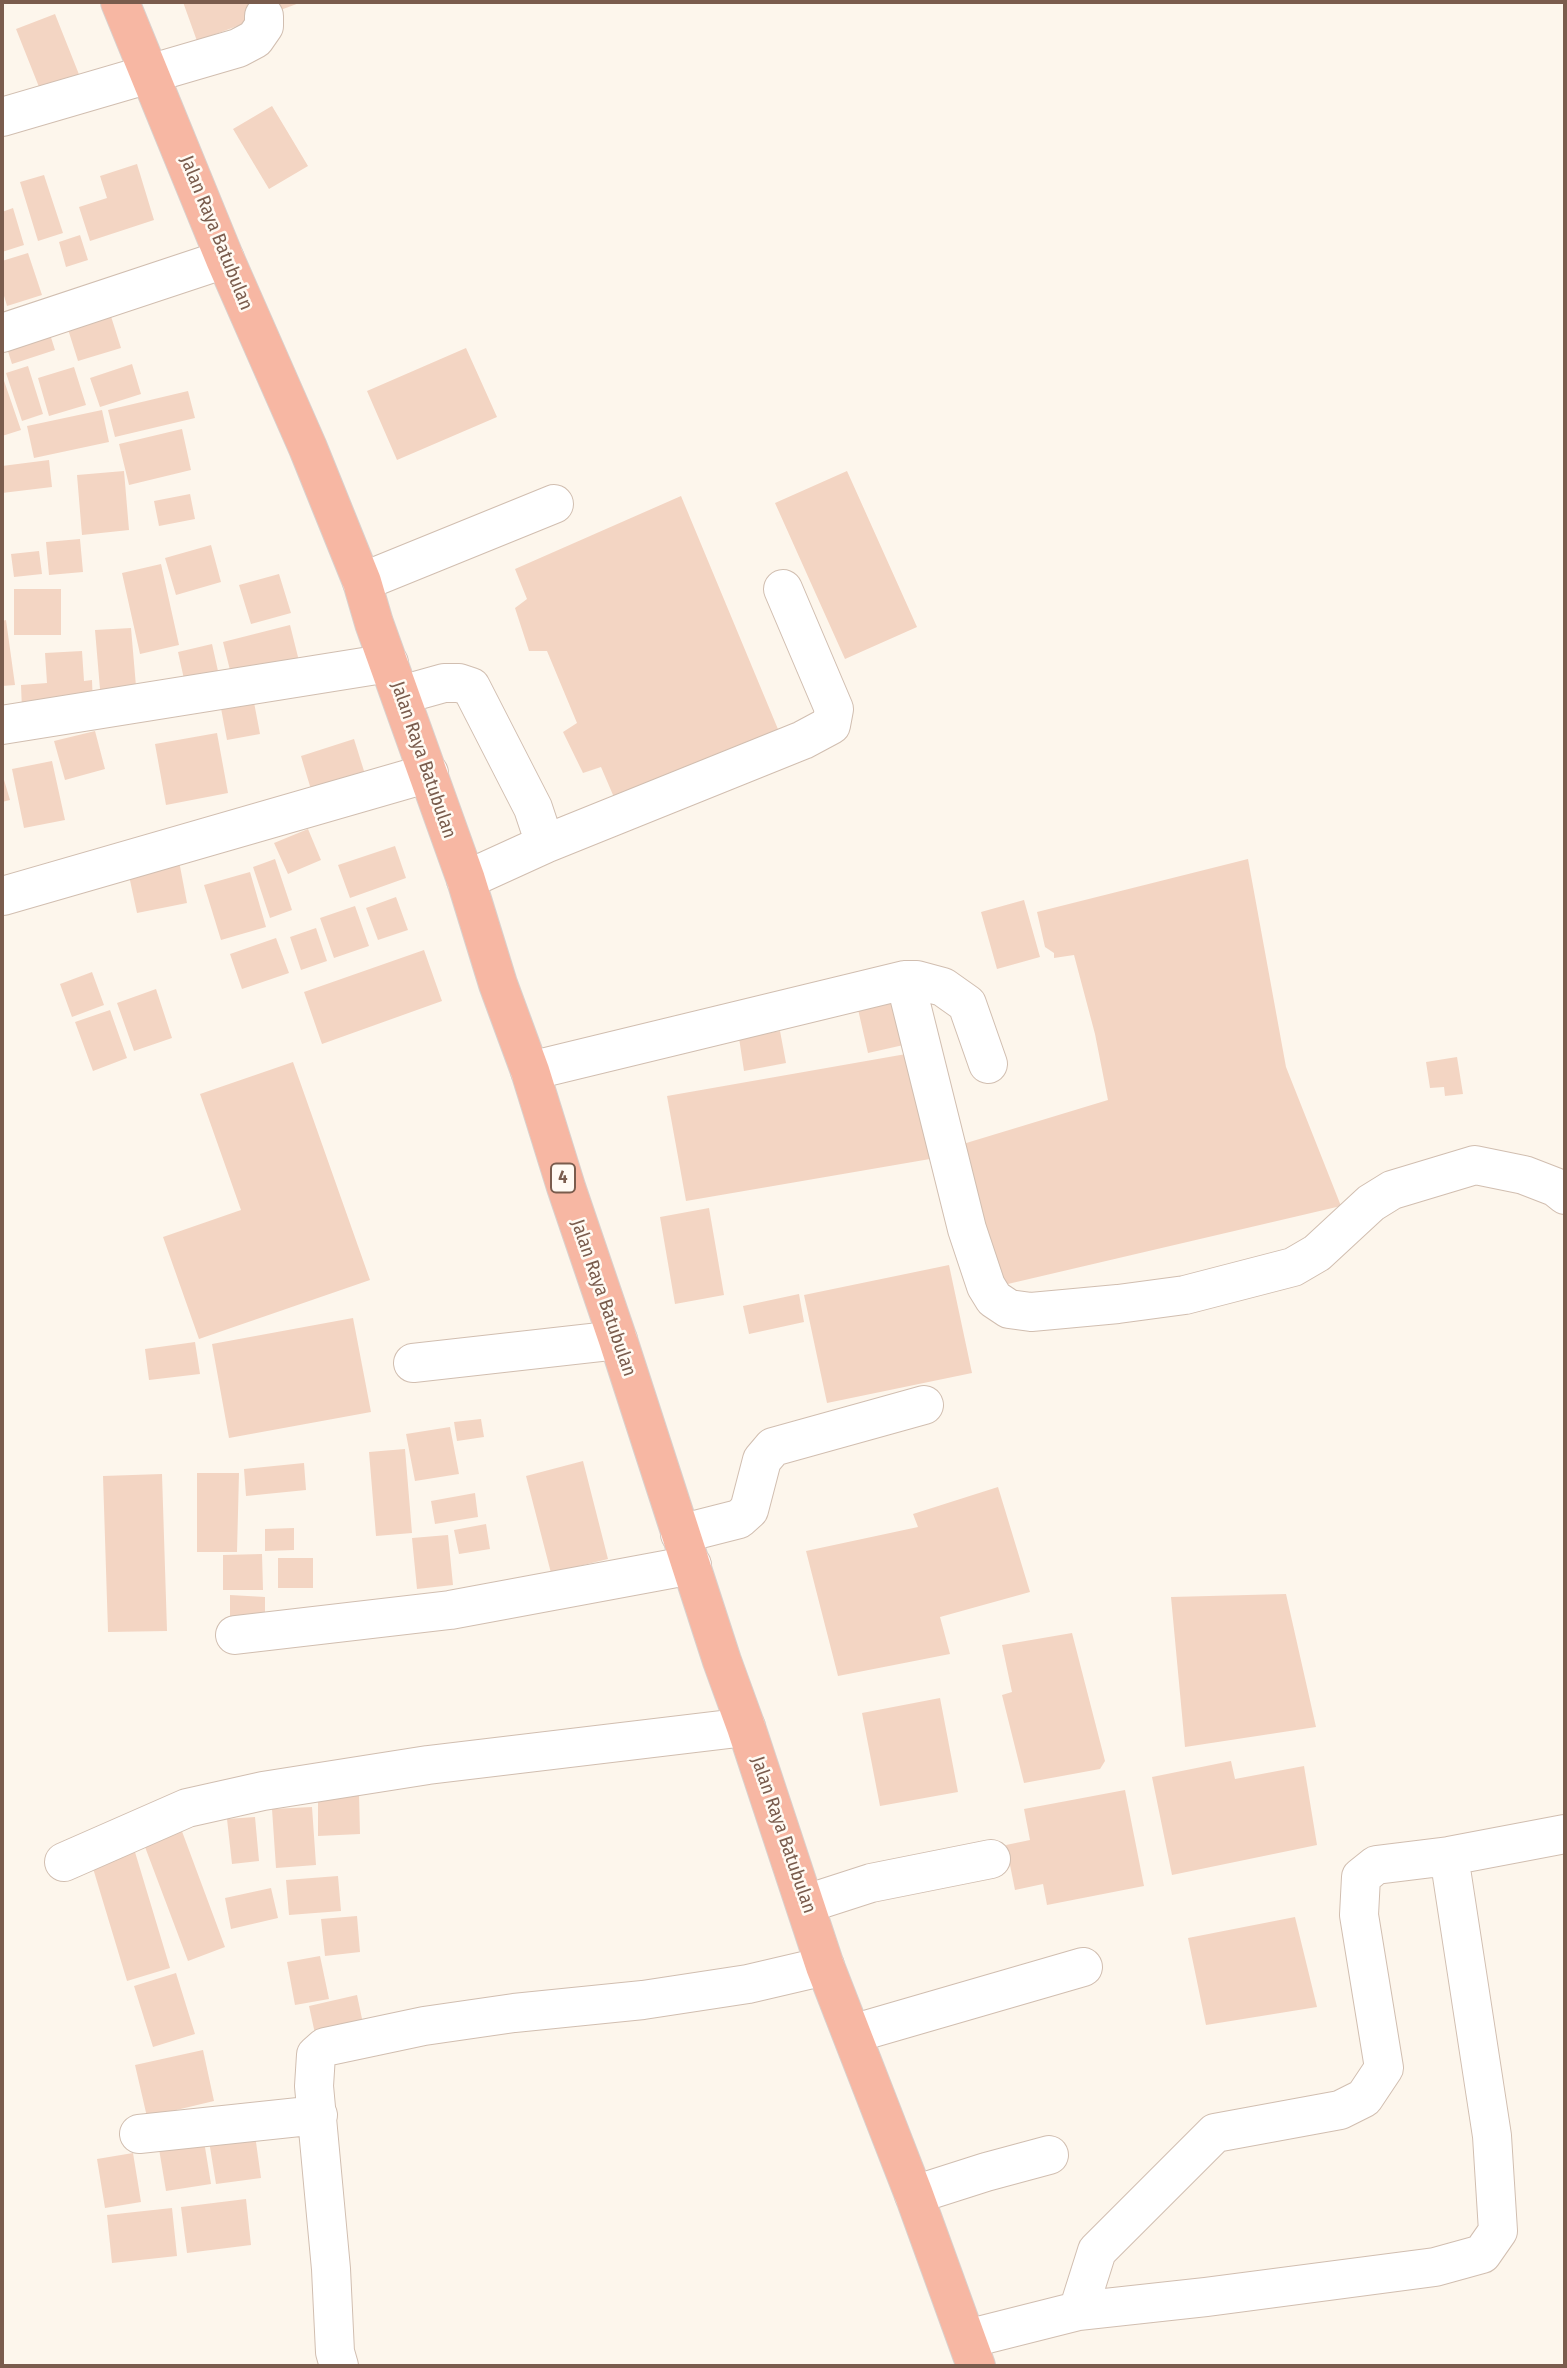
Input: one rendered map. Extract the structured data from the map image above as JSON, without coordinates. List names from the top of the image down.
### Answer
{
  "streets": {
    "highway": ["Jalan Raya Batubulan", "4"]
  }
}
